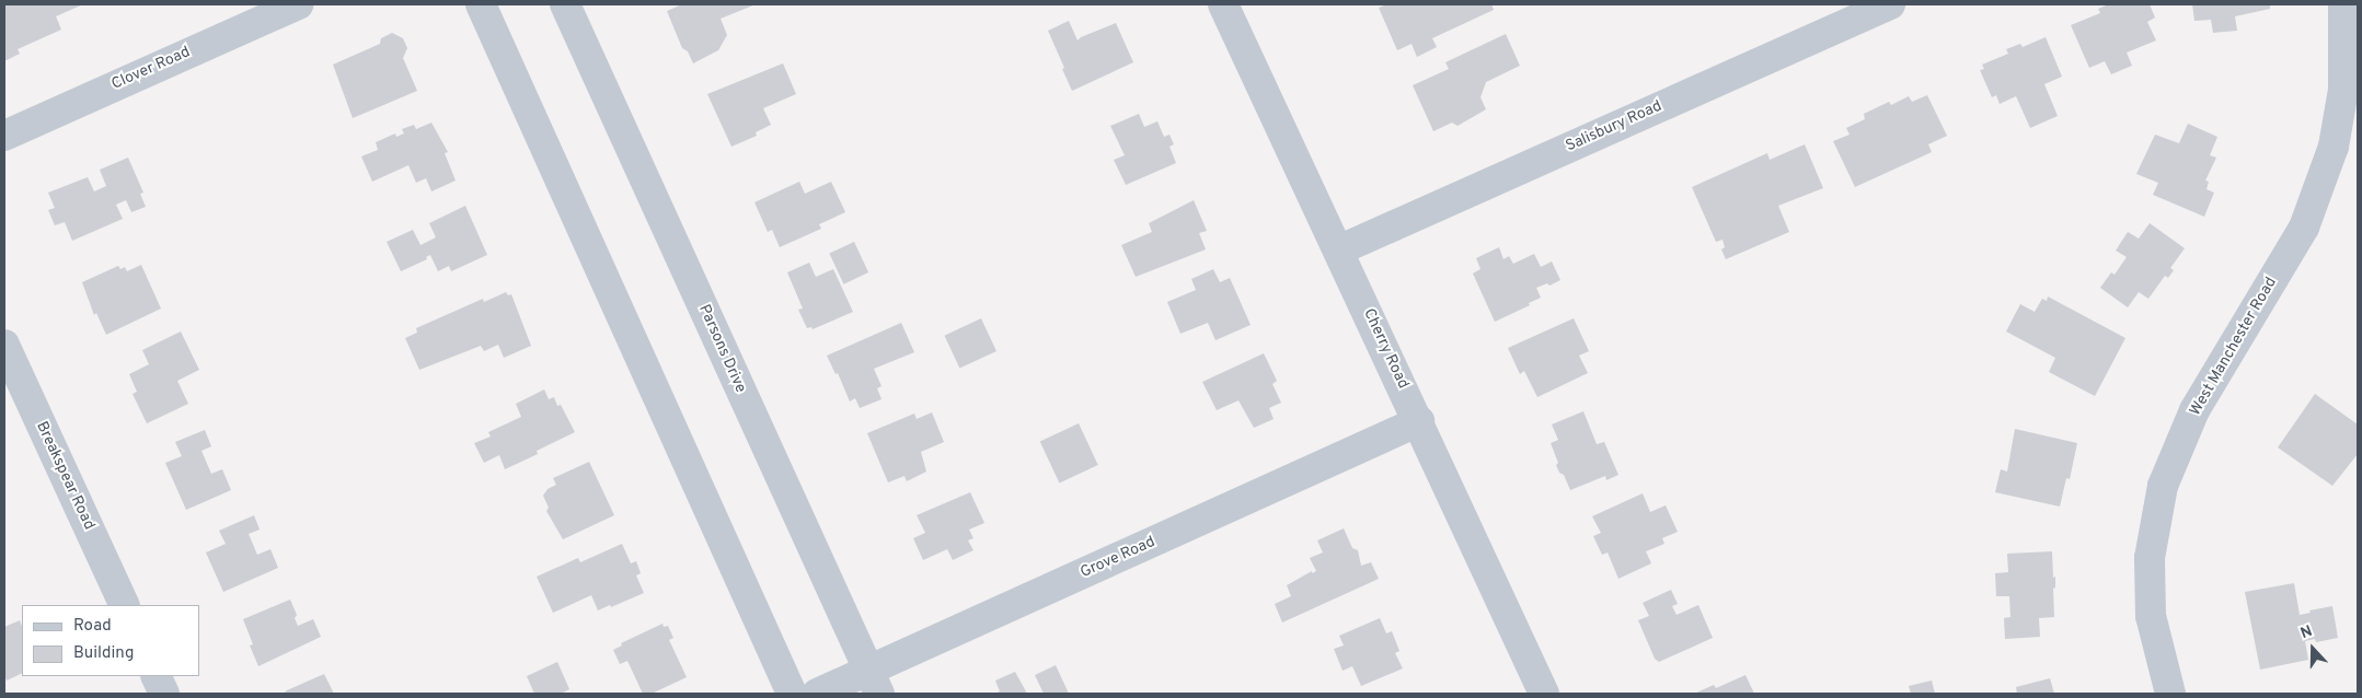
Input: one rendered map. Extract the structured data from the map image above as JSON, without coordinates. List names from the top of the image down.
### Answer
{
  "streets": {
    "street": [
      "Clover Road",
      "Salisbury Road",
      "West Manchester Road",
      "Parsons Drive",
      "Cherry Road",
      "Breakspear Road",
      "Grove Road"
    ]
  },
  "crossings": [
    ["Salisbury Road", "Cherry Road"],
    ["Parsons Drive", "Grove Road"],
    ["Cherry Road", "Grove Road"]
  ],
  "legend": ["Road", "Building"],
  "north": "top"
}
